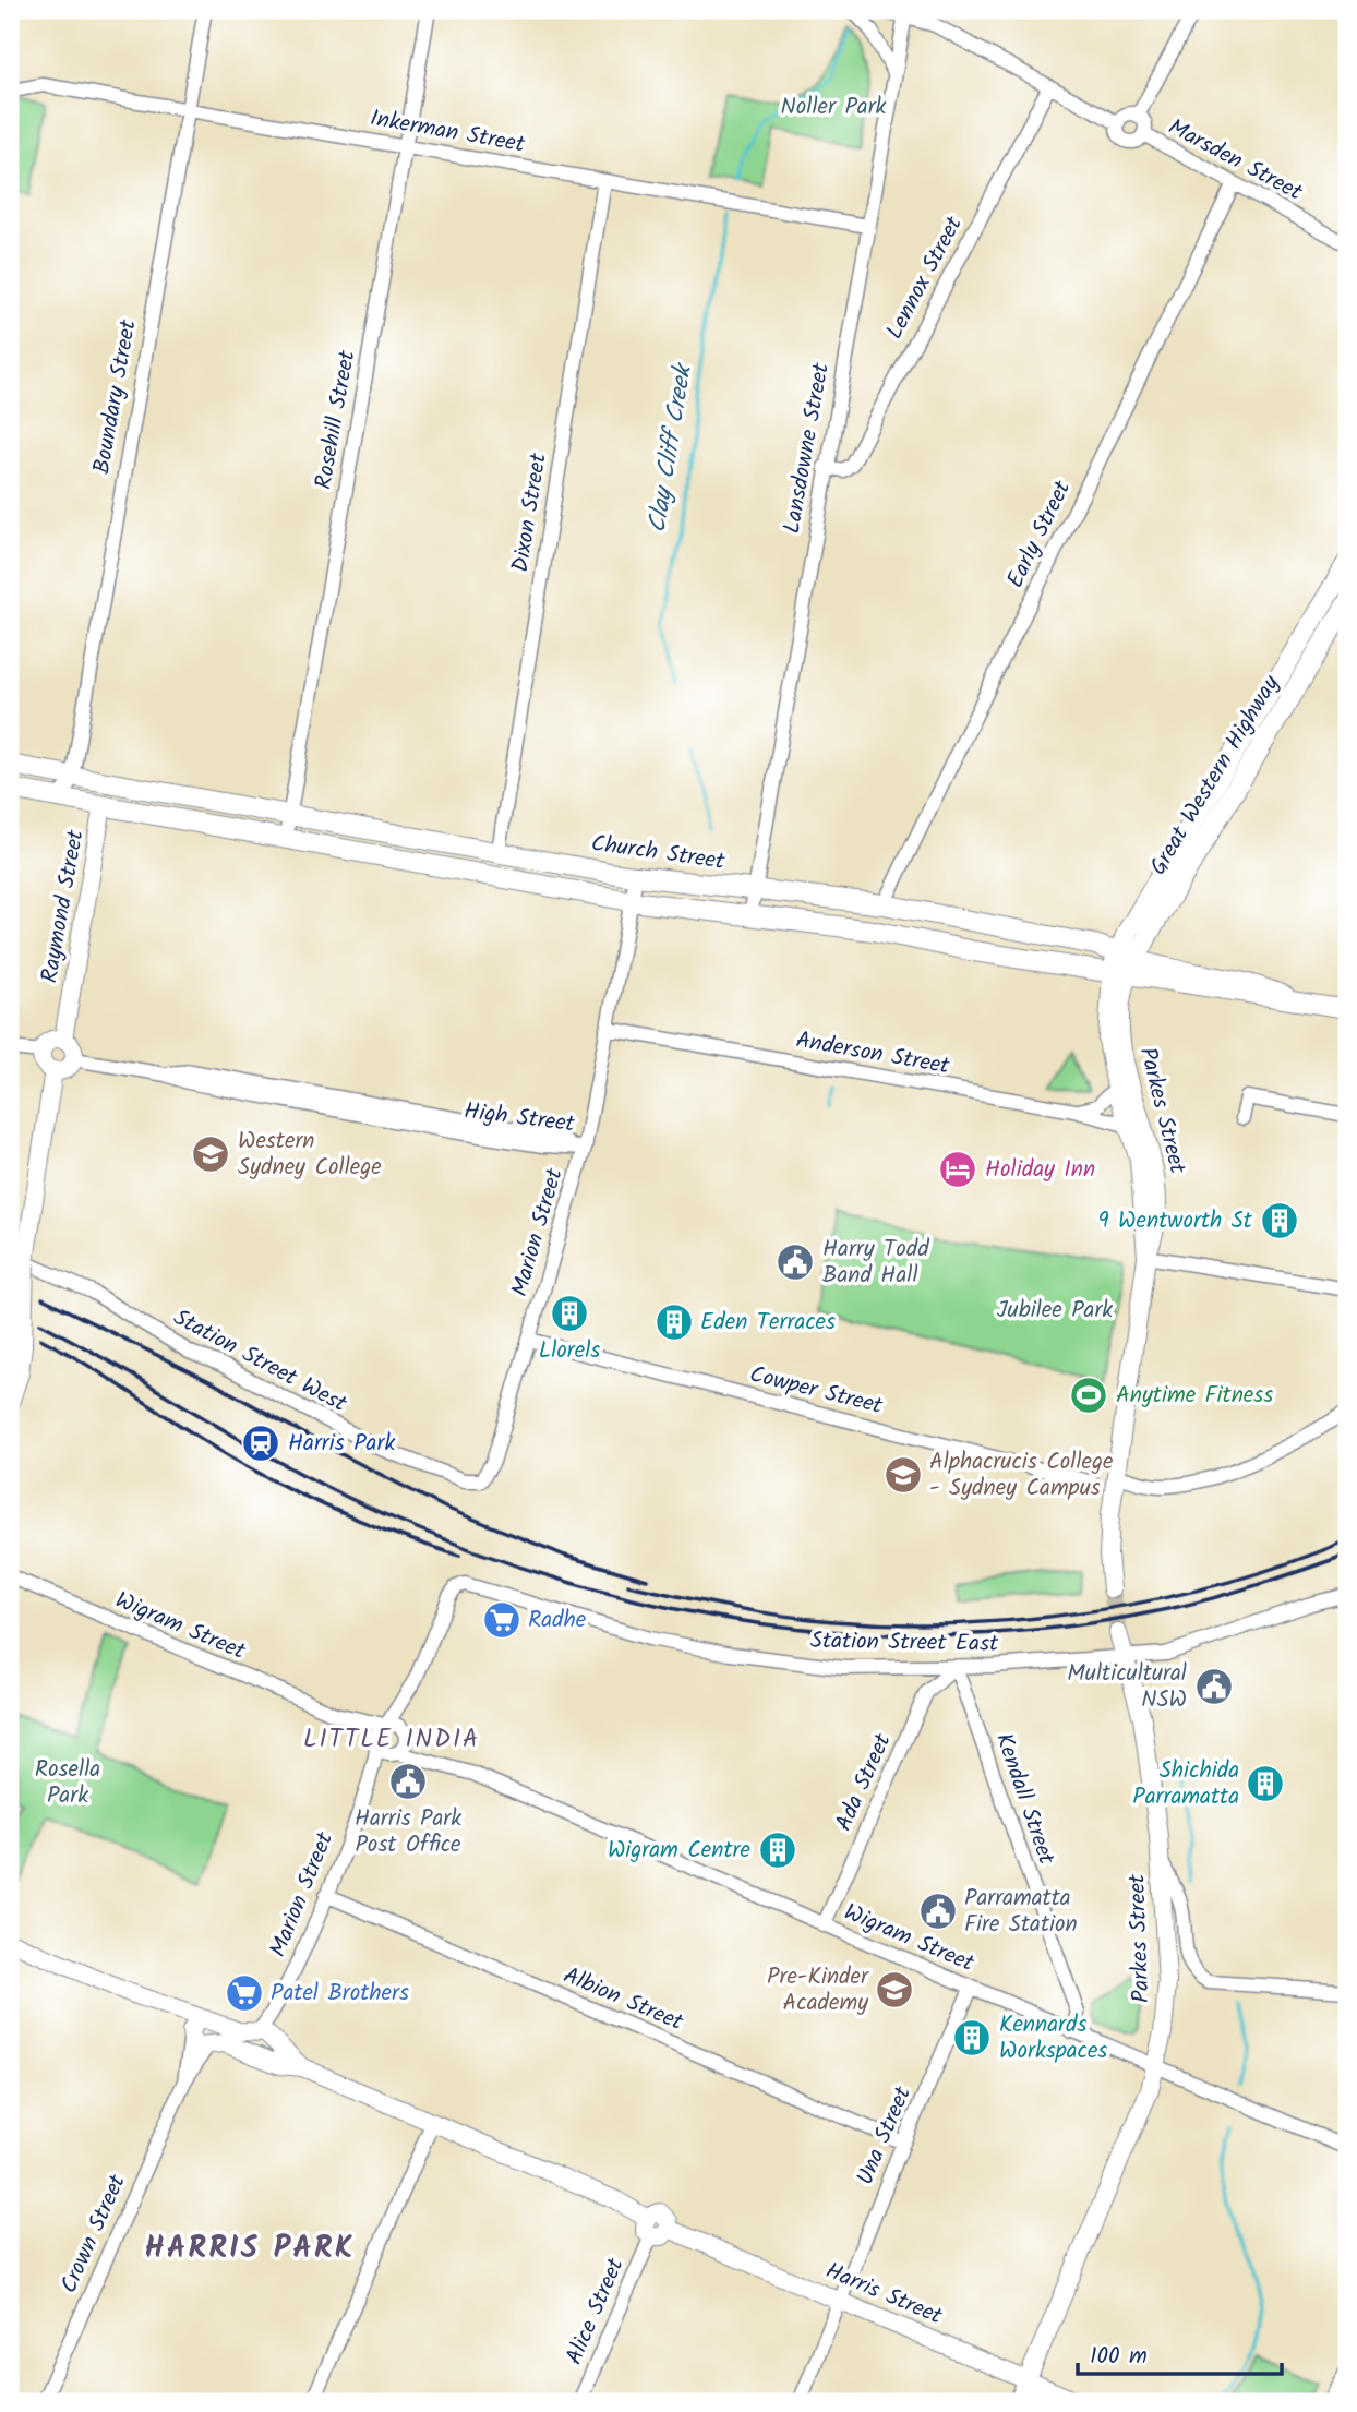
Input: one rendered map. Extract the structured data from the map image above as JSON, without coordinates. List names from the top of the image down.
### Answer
{
  "streets": {
    "highway": ["Great Western Highway", "Church Street"],
    "main road": ["Raymond Street", "Parkes Street", "Harris Street"],
    "street": [
      "Inkerman Street",
      "Marsden Street",
      "Lennox Street",
      "Boundary Street",
      "Rosehill Street",
      "Lansdowne Street",
      "Dixon Street",
      "Early Street",
      "Anderson Street",
      "High Street",
      "Marion Street",
      "Station Street West",
      "Cowper Street",
      "Wigram Street",
      "Station Street East",
      "Ada Street",
      "Kendall Street",
      "Albion Street",
      "Una Street",
      "Crown Street",
      "Alice Street"
    ]
  },
  "crossings": [
    ["Inkerman Street", "Boundary Street"],
    ["Inkerman Street", "Rosehill Street"],
    ["Inkerman Street", "Lansdowne Street"],
    ["Inkerman Street", "Dixon Street"],
    ["Marsden Street", "Early Street"],
    ["Lennox Street", "Lansdowne Street"],
    ["Boundary Street", "Church Street"],
    ["Rosehill Street", "Church Street"],
    ["Lansdowne Street", "Church Street"],
    ["Dixon Street", "Church Street"],
    ["Early Street", "Church Street"],
    ["Great Western Highway", "Church Street"],
    ["Great Western Highway", "Parkes Street"],
    ["Church Street", "Raymond Street"],
    ["Church Street", "Parkes Street"],
    ["Church Street", "Marion Street"],
    ["Raymond Street", "High Street"],
    ["Anderson Street", "Parkes Street"],
    ["Anderson Street", "Marion Street"],
    ["Parkes Street", "Wigram Street"],
    ["Parkes Street", "Station Street East"],
    ["Parkes Street", "Harris Street"],
    ["High Street", "Marion Street"],
    ["Marion Street", "Station Street West"],
    ["Marion Street", "Cowper Street"],
    ["Marion Street", "Wigram Street"],
    ["Marion Street", "Albion Street"],
    ["Wigram Street", "Ada Street"],
    ["Wigram Street", "Kendall Street"],
    ["Wigram Street", "Una Street"],
    ["Station Street East", "Ada Street"],
    ["Station Street East", "Kendall Street"],
    ["Ada Street", "Kendall Street"],
    ["Albion Street", "Una Street"],
    ["Una Street", "Harris Street"],
    ["Harris Street", "Alice Street"]
  ],
  "districts": ["LITTLE INDIA", "HARRIS PARK"],
  "water": ["Clay Cliff Creek"],
  "parks": ["Noller Park", "Jubilee Park", "Rosella Park"],
  "places": {
    "school or university": ["Western Sydney College", "Alphacrucis College - Sydney Campus", "Pre-Kinder Academy"],
    "hotel": ["Holiday Inn"],
    "building": [
      "9 Wentworth St",
      "Llorels",
      "Eden Terraces",
      "Shichida Parramatta",
      "Wigram Centre",
      "Kennards Workspaces"
    ],
    "public building": [
      "Harry Todd Band Hall",
      "Multicultural NSW",
      "Harris Park Post Office",
      "Parramatta Fire Station"
    ],
    "sports": ["Anytime Fitness"],
    "station": ["Harris Park"],
    "supermarket": ["Radhe", "Patel Brothers"]
  },
  "scale_bar": "100 m"
}
